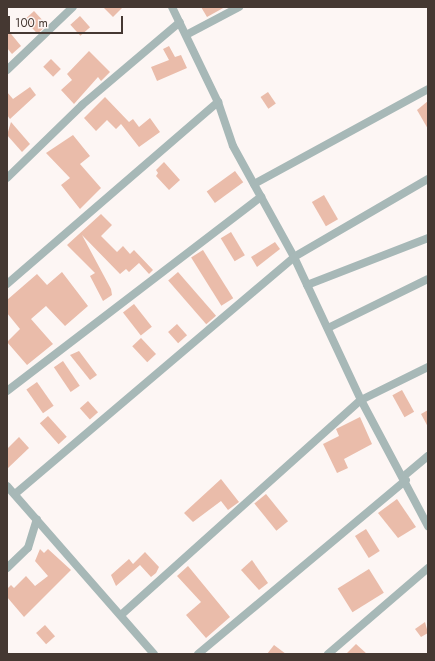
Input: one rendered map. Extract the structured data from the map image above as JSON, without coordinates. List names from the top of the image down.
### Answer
{
  "scale_bar": "100 m"
}
